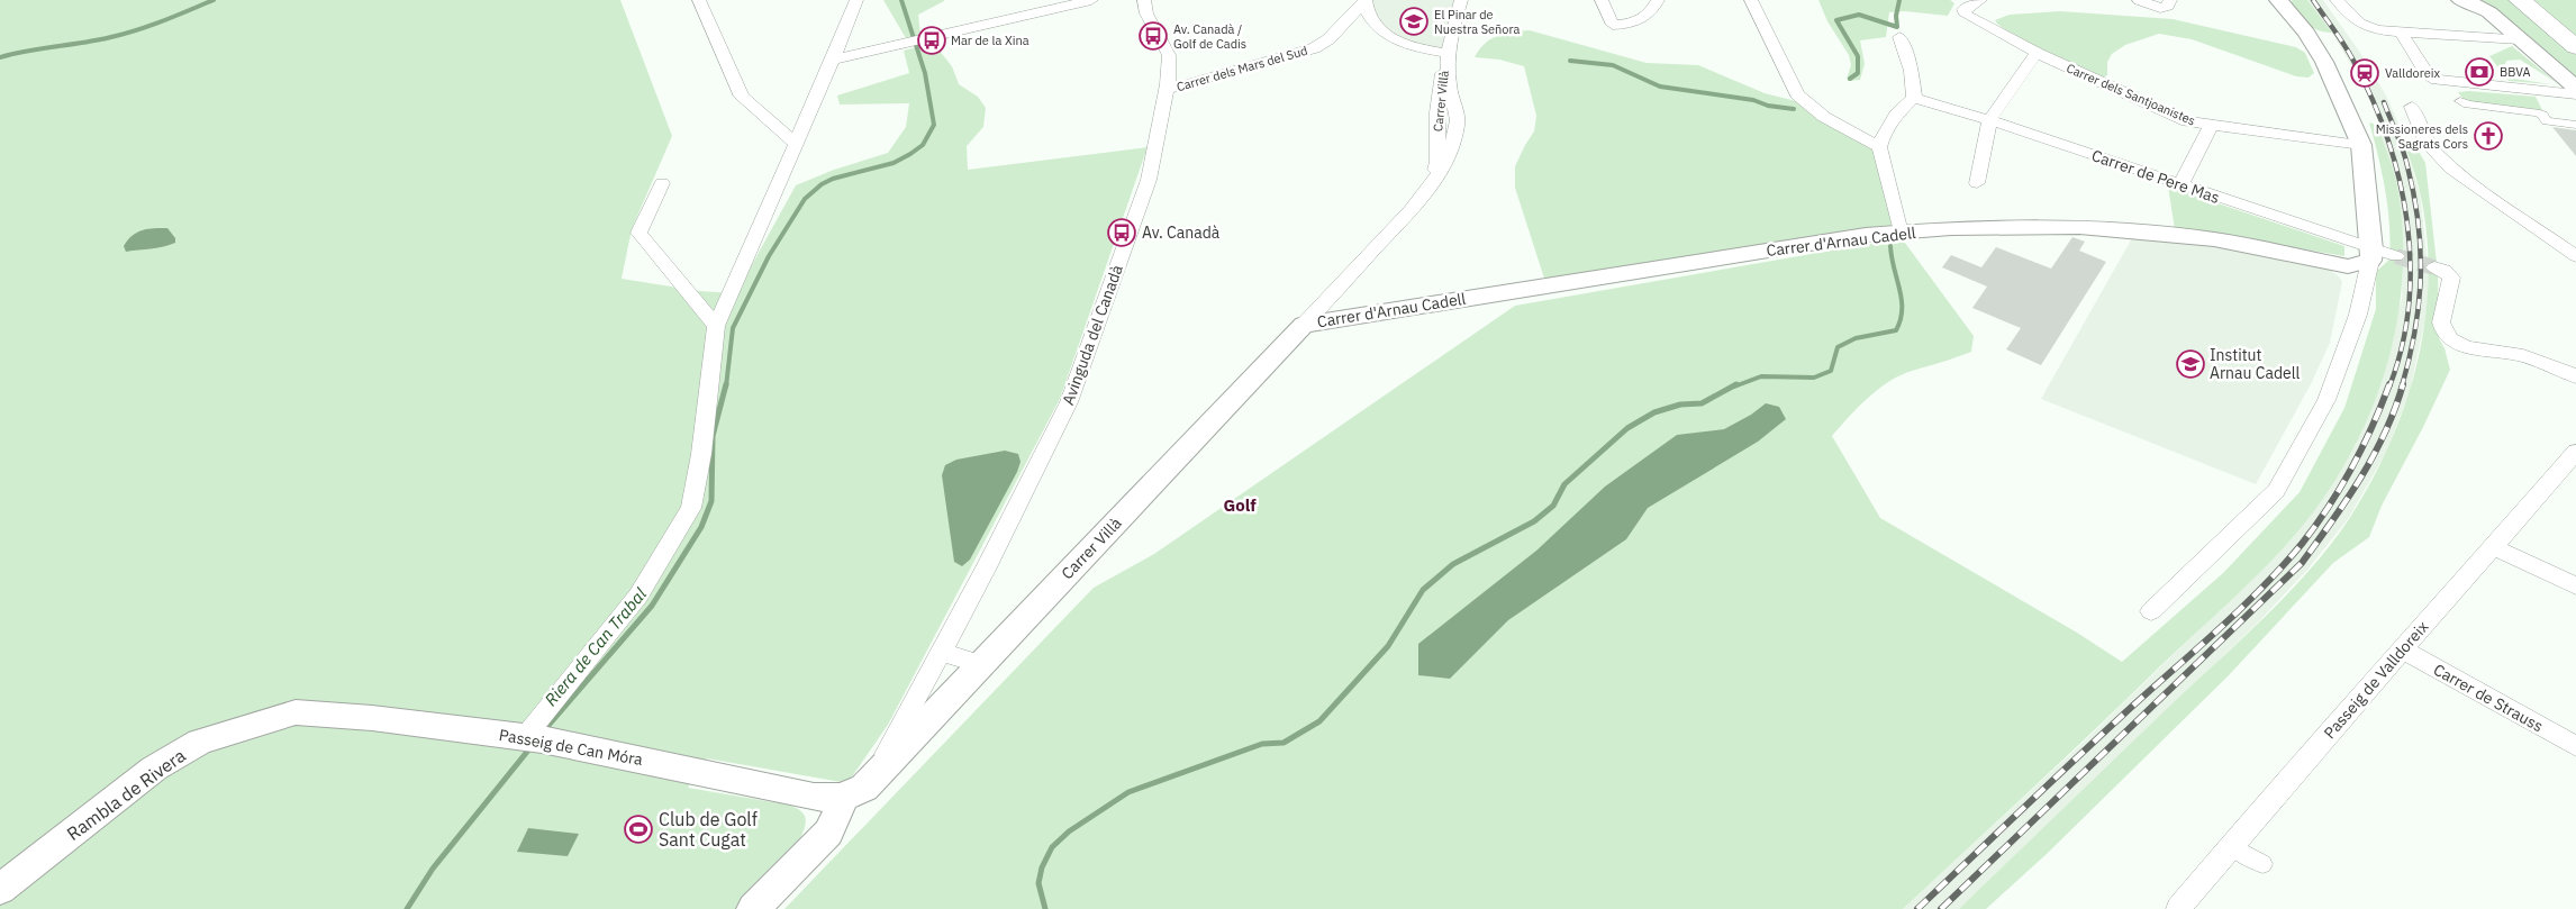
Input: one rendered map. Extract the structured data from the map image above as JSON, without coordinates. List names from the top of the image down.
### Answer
{
  "streets": {
    "street": [
      "Carrer dels Mars del Sud",
      "Carrer dels Santjoanistes",
      "Carrer Villà",
      "Carrer de Pere Mas",
      "Carrer d'Arnau Cadell",
      "Avinguda del Canadà",
      "Passeig de Valldoreix",
      "Carrer de Strauss",
      "Passeig de Can Móra",
      "Rambla de Rivera"
    ]
  },
  "crossings": [
    ["Carrer dels Mars del Sud", "Avinguda del Canadà"],
    ["Carrer Villà", "Carrer d'Arnau Cadell"],
    ["Carrer Villà", "Avinguda del Canadà"],
    ["Carrer Villà", "Passeig de Can Móra"],
    ["Carrer de Pere Mas", "Carrer d'Arnau Cadell"],
    ["Passeig de Valldoreix", "Carrer de Strauss"],
    ["Passeig de Can Móra", "Rambla de Rivera"]
  ],
  "districts": ["Golf"],
  "water": ["Riera de Can Trabal"],
  "places": {
    "school or university": ["El Pinar de Nuestra Señora", "Institut Arnau Cadell"],
    "bus stop": ["Av. Canadà / Golf de Cadis", "Mar de la Xina", "Av. Canadà"],
    "bank": ["BBVA"],
    "station": ["Valldoreix"],
    "church": ["Missioneres dels Sagrats Cors"],
    "sports": ["Club de Golf Sant Cugat"]
  }
}
